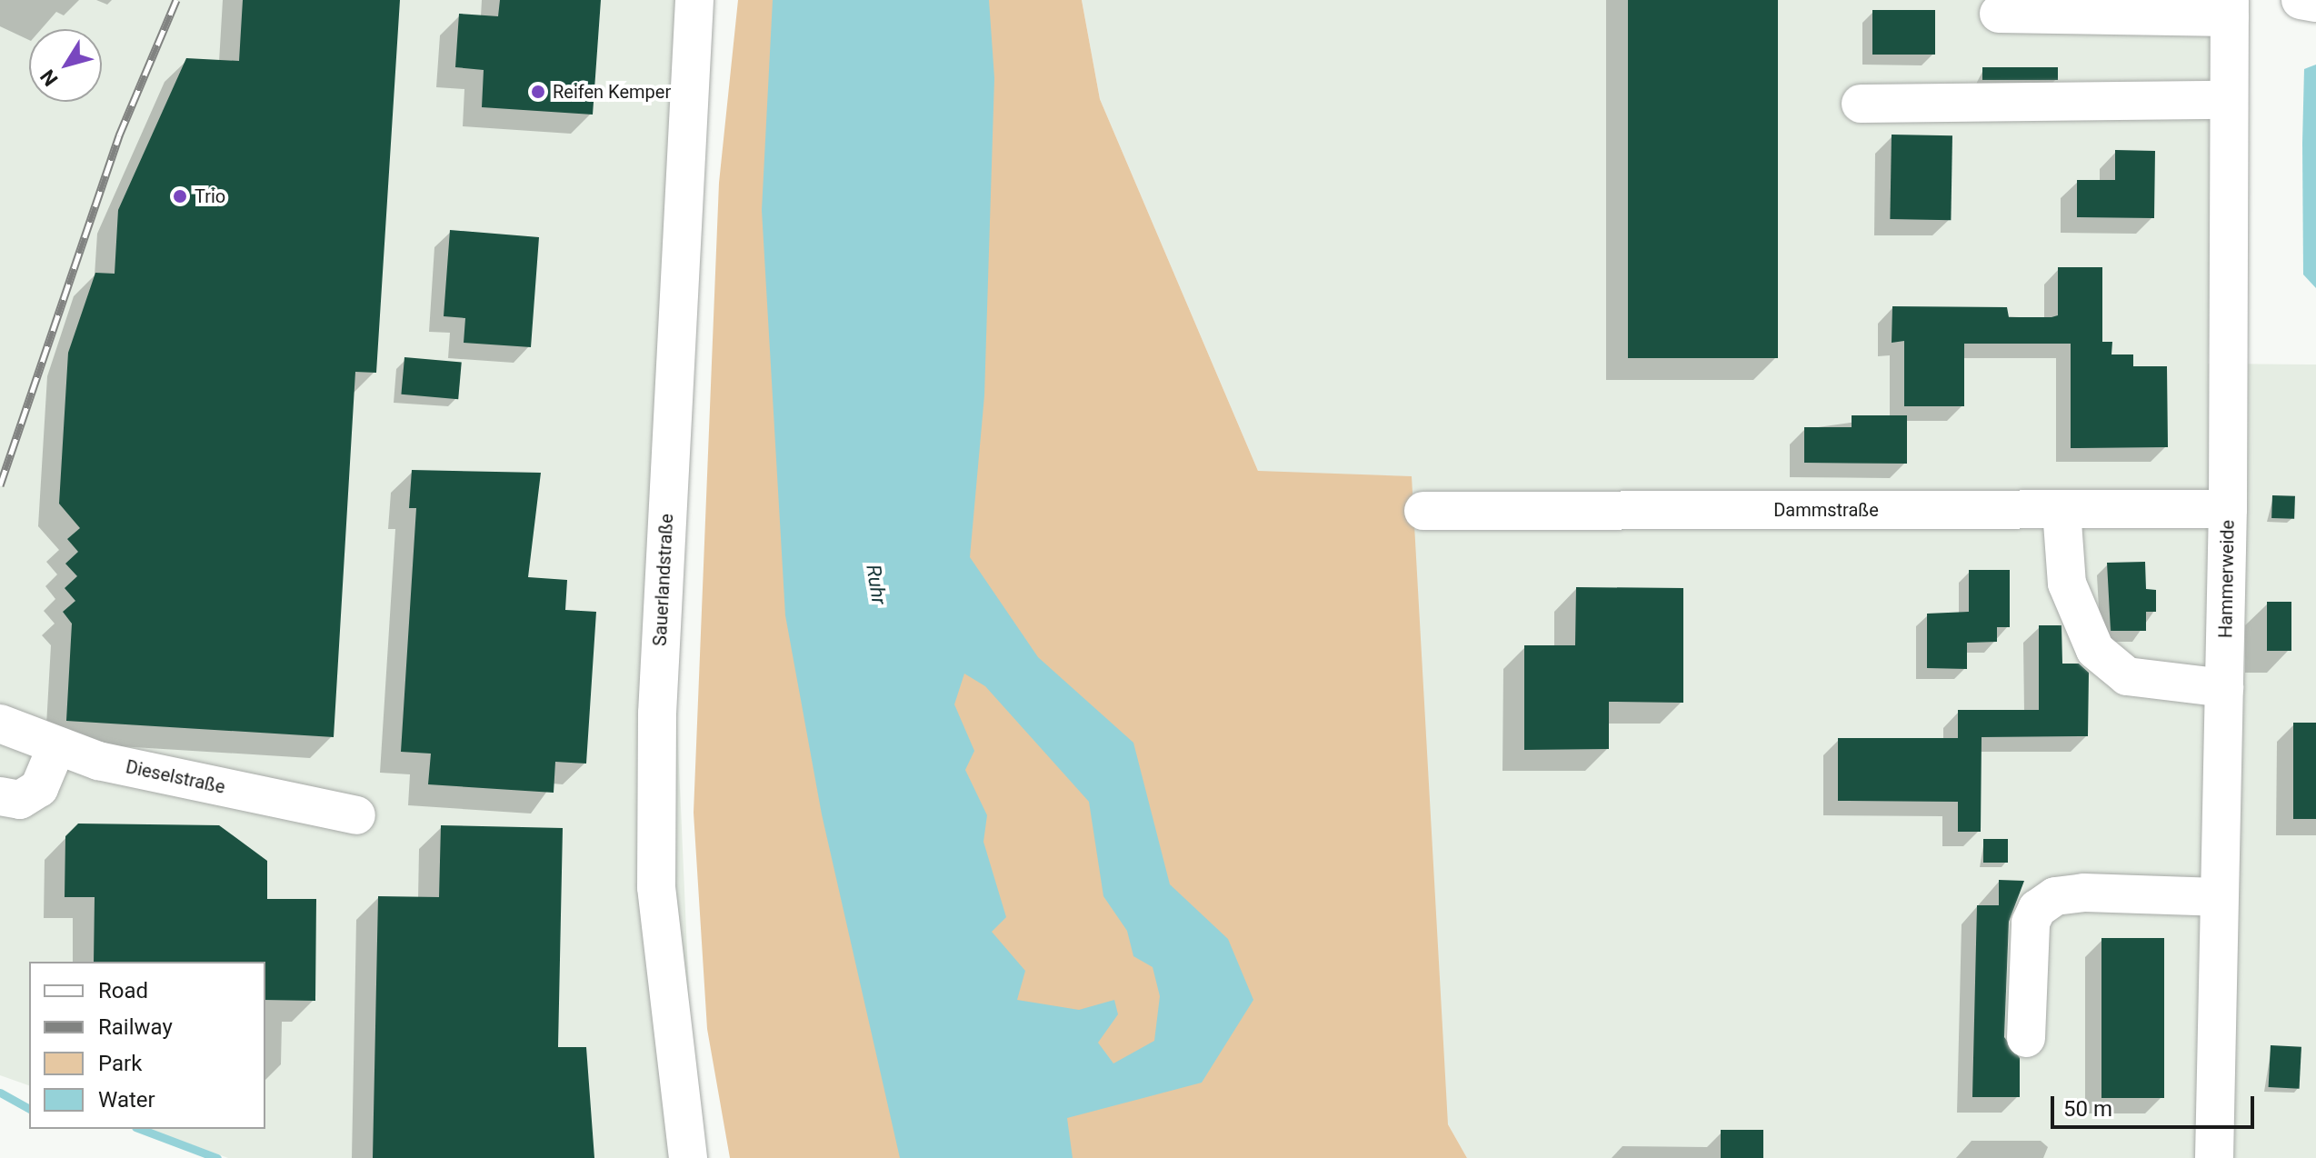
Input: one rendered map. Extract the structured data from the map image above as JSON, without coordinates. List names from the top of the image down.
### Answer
{
  "streets": {
    "street": [
      "Dammstraße",
      "Hammerweide",
      "Sauerlandstraße",
      "Dieselstraße"
    ]
  },
  "crossings": [
    ["Dammstraße", "Hammerweide"]
  ],
  "water": ["Ruhr"],
  "places": ["Reifen Kemper", "Trio"],
  "legend": [
    "Road",
    "Railway",
    "Park",
    "Water"
  ],
  "scale_bar": "50 m",
  "north": "bottom left"
}
